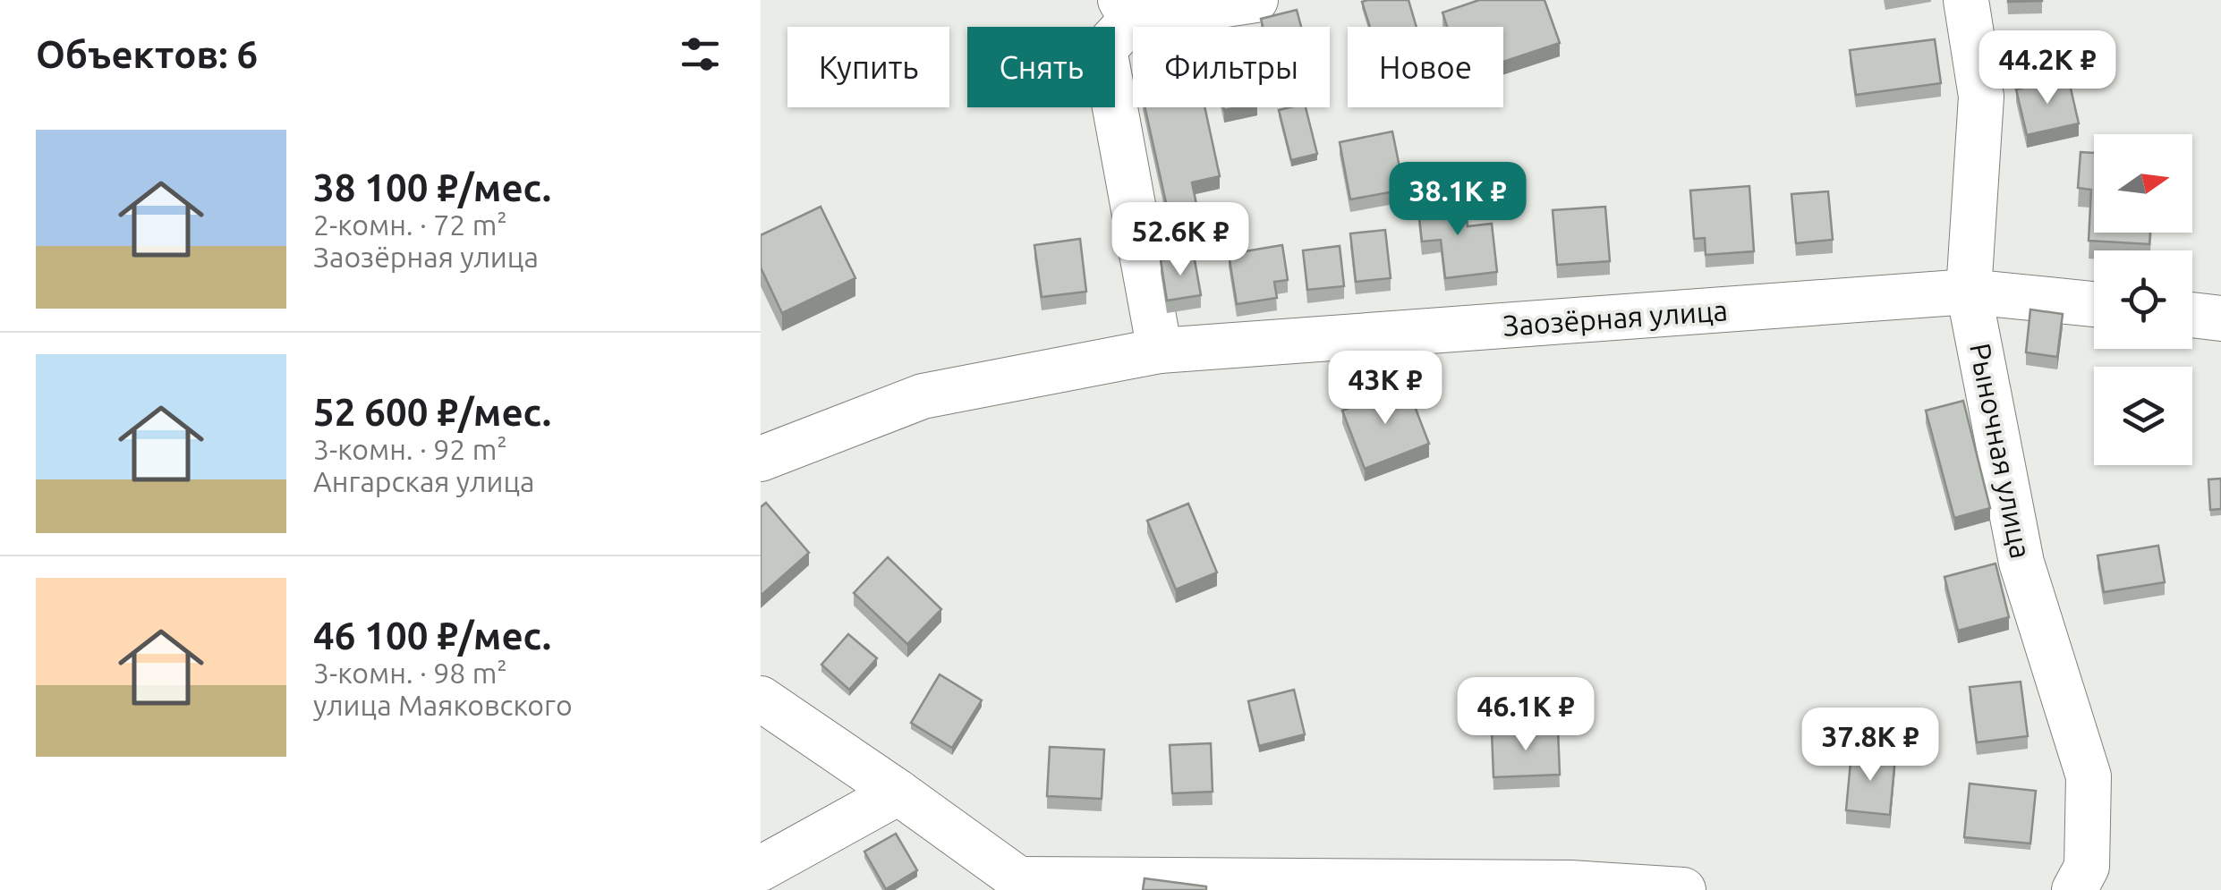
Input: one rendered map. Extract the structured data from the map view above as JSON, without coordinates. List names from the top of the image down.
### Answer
{
  "streets": {
    "street": ["Заозёрная улица", "Рыночная улица"]
  },
  "crossings": [
    ["Заозёрная улица", "Рыночная улица"]
  ],
  "north": "right",
  "page": {
    "heading": "Объектов: 6",
    "chip": [
      "Купить",
      "Снять",
      "Фильтры",
      "Новое"
    ],
    "price": [
      "44.2K ₽",
      "38.1K ₽",
      "52.6K ₽",
      "43K ₽",
      "46.1K ₽",
      "37.8K ₽"
    ],
    "list": [
      {
        "name": "38 100 ₽/мес.",
        "note": "2-комн. · 72 m² · Заозёрная улица"
      },
      {
        "name": "52 600 ₽/мес.",
        "note": "3-комн. · 92 m² · Ангарская улица"
      },
      {
        "name": "46 100 ₽/мес.",
        "note": "3-комн. · 98 m² · улица Маяковского"
      }
    ]
  }
}
